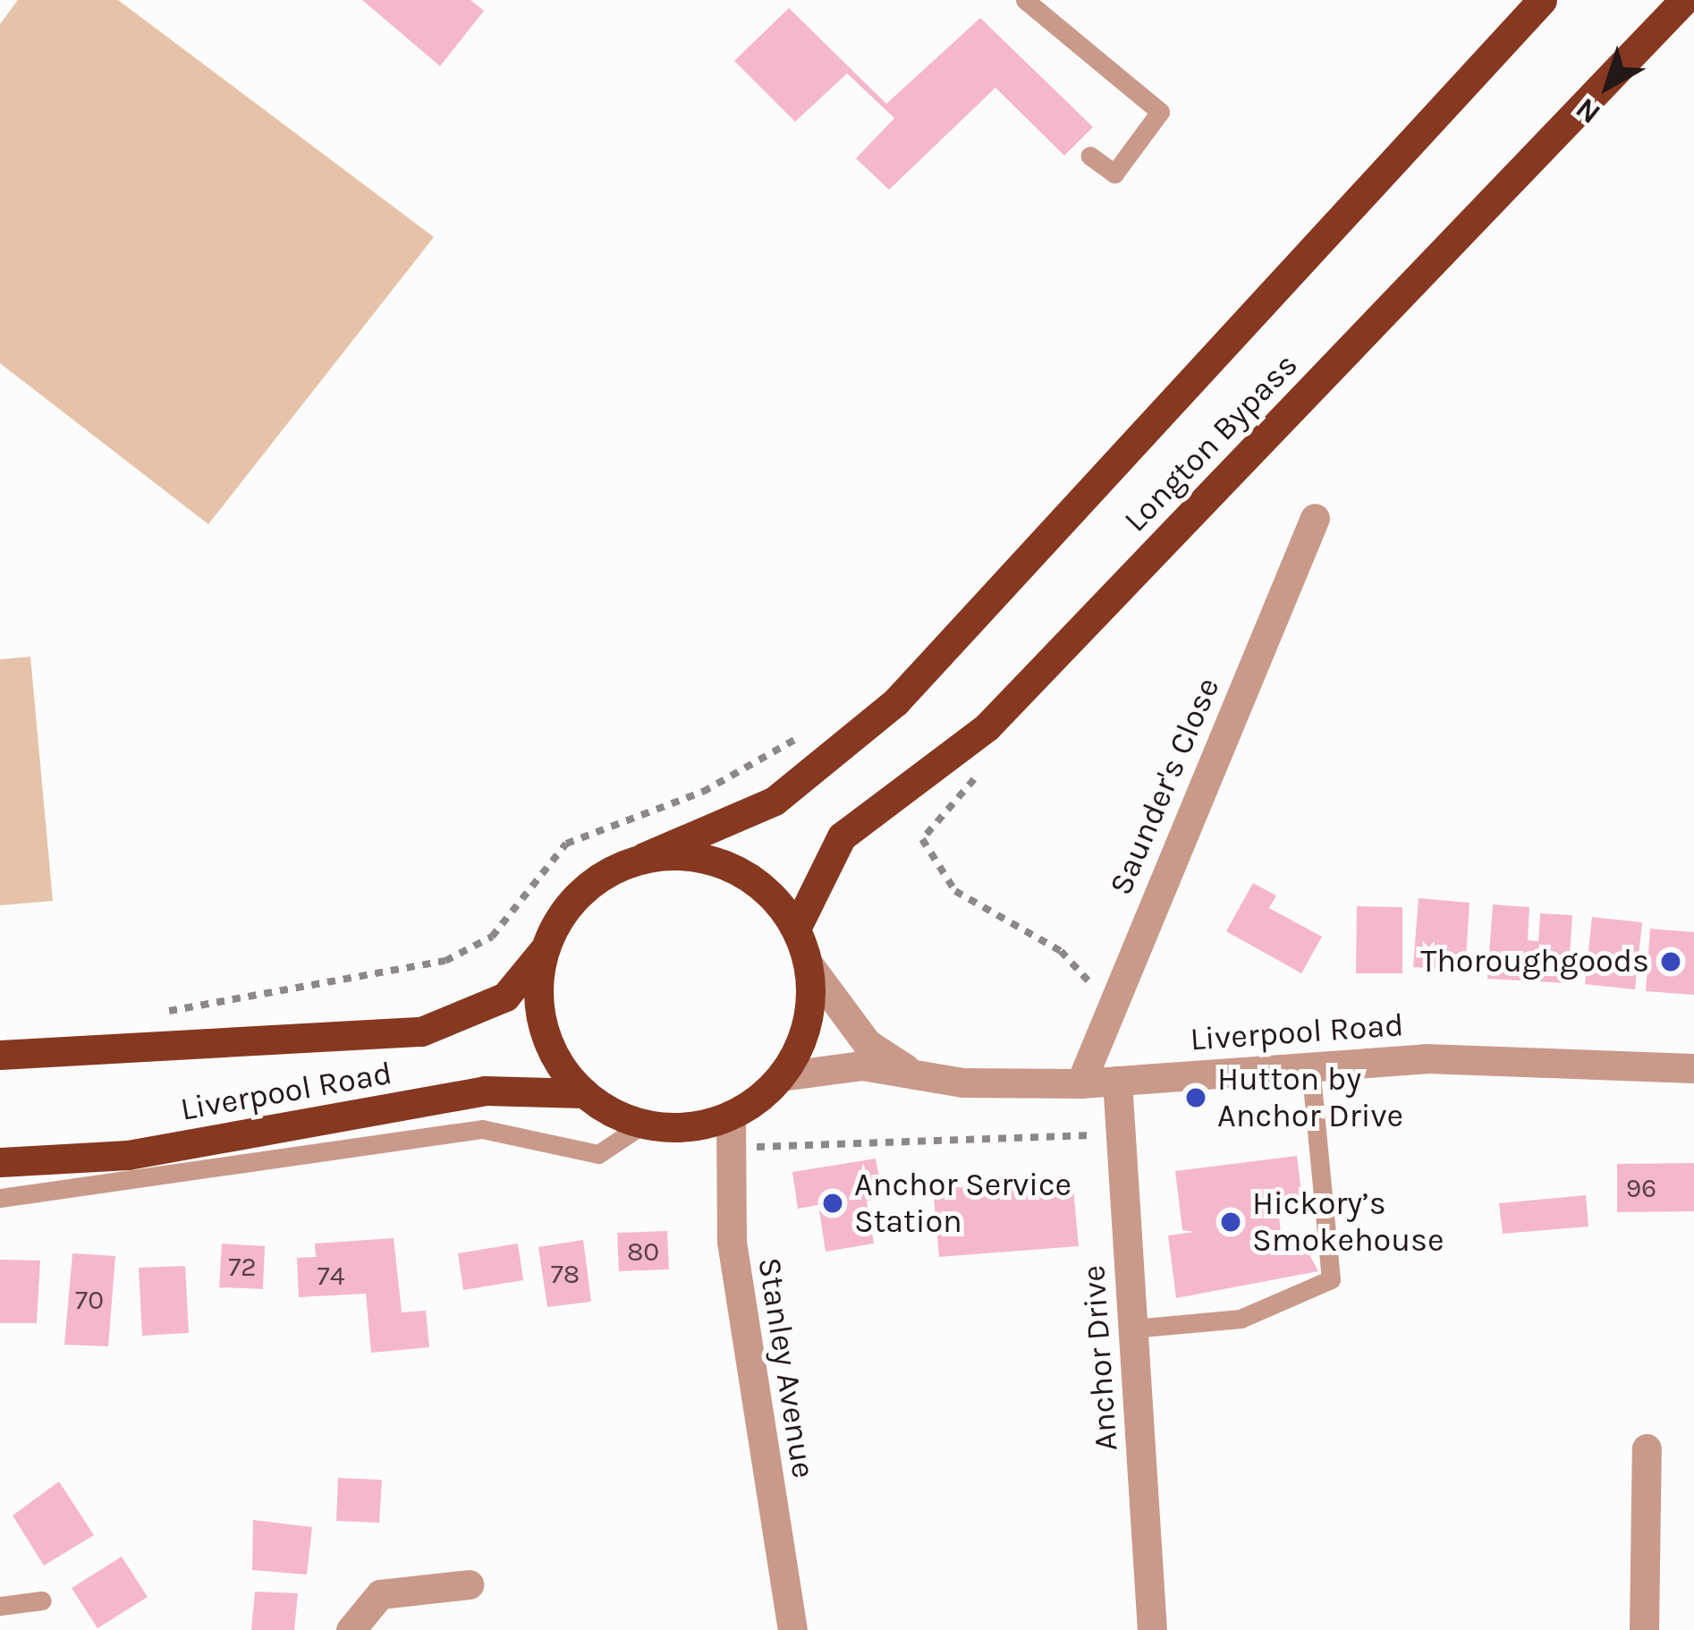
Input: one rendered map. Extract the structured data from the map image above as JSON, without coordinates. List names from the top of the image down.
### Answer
{
  "streets": {
    "highway": ["Longton Bypass", "Liverpool Road"],
    "street": ["Saunder's Close", "Anchor Drive", "Stanley Avenue"]
  },
  "crossings": [
    ["Longton Bypass", "Liverpool Road"],
    ["Longton Bypass", "Stanley Avenue"],
    ["Saunder's Close", "Liverpool Road"],
    ["Liverpool Road", "Anchor Drive"],
    ["Liverpool Road", "Stanley Avenue"]
  ],
  "places": [
    "Thoroughgoods",
    "Hutton by Anchor Drive",
    "Anchor Service Station",
    "Hickory’s Smokehouse"
  ],
  "house_numbers": [
    "96",
    "80",
    "72",
    "78",
    "74",
    "70"
  ],
  "north": "bottom left"
}
